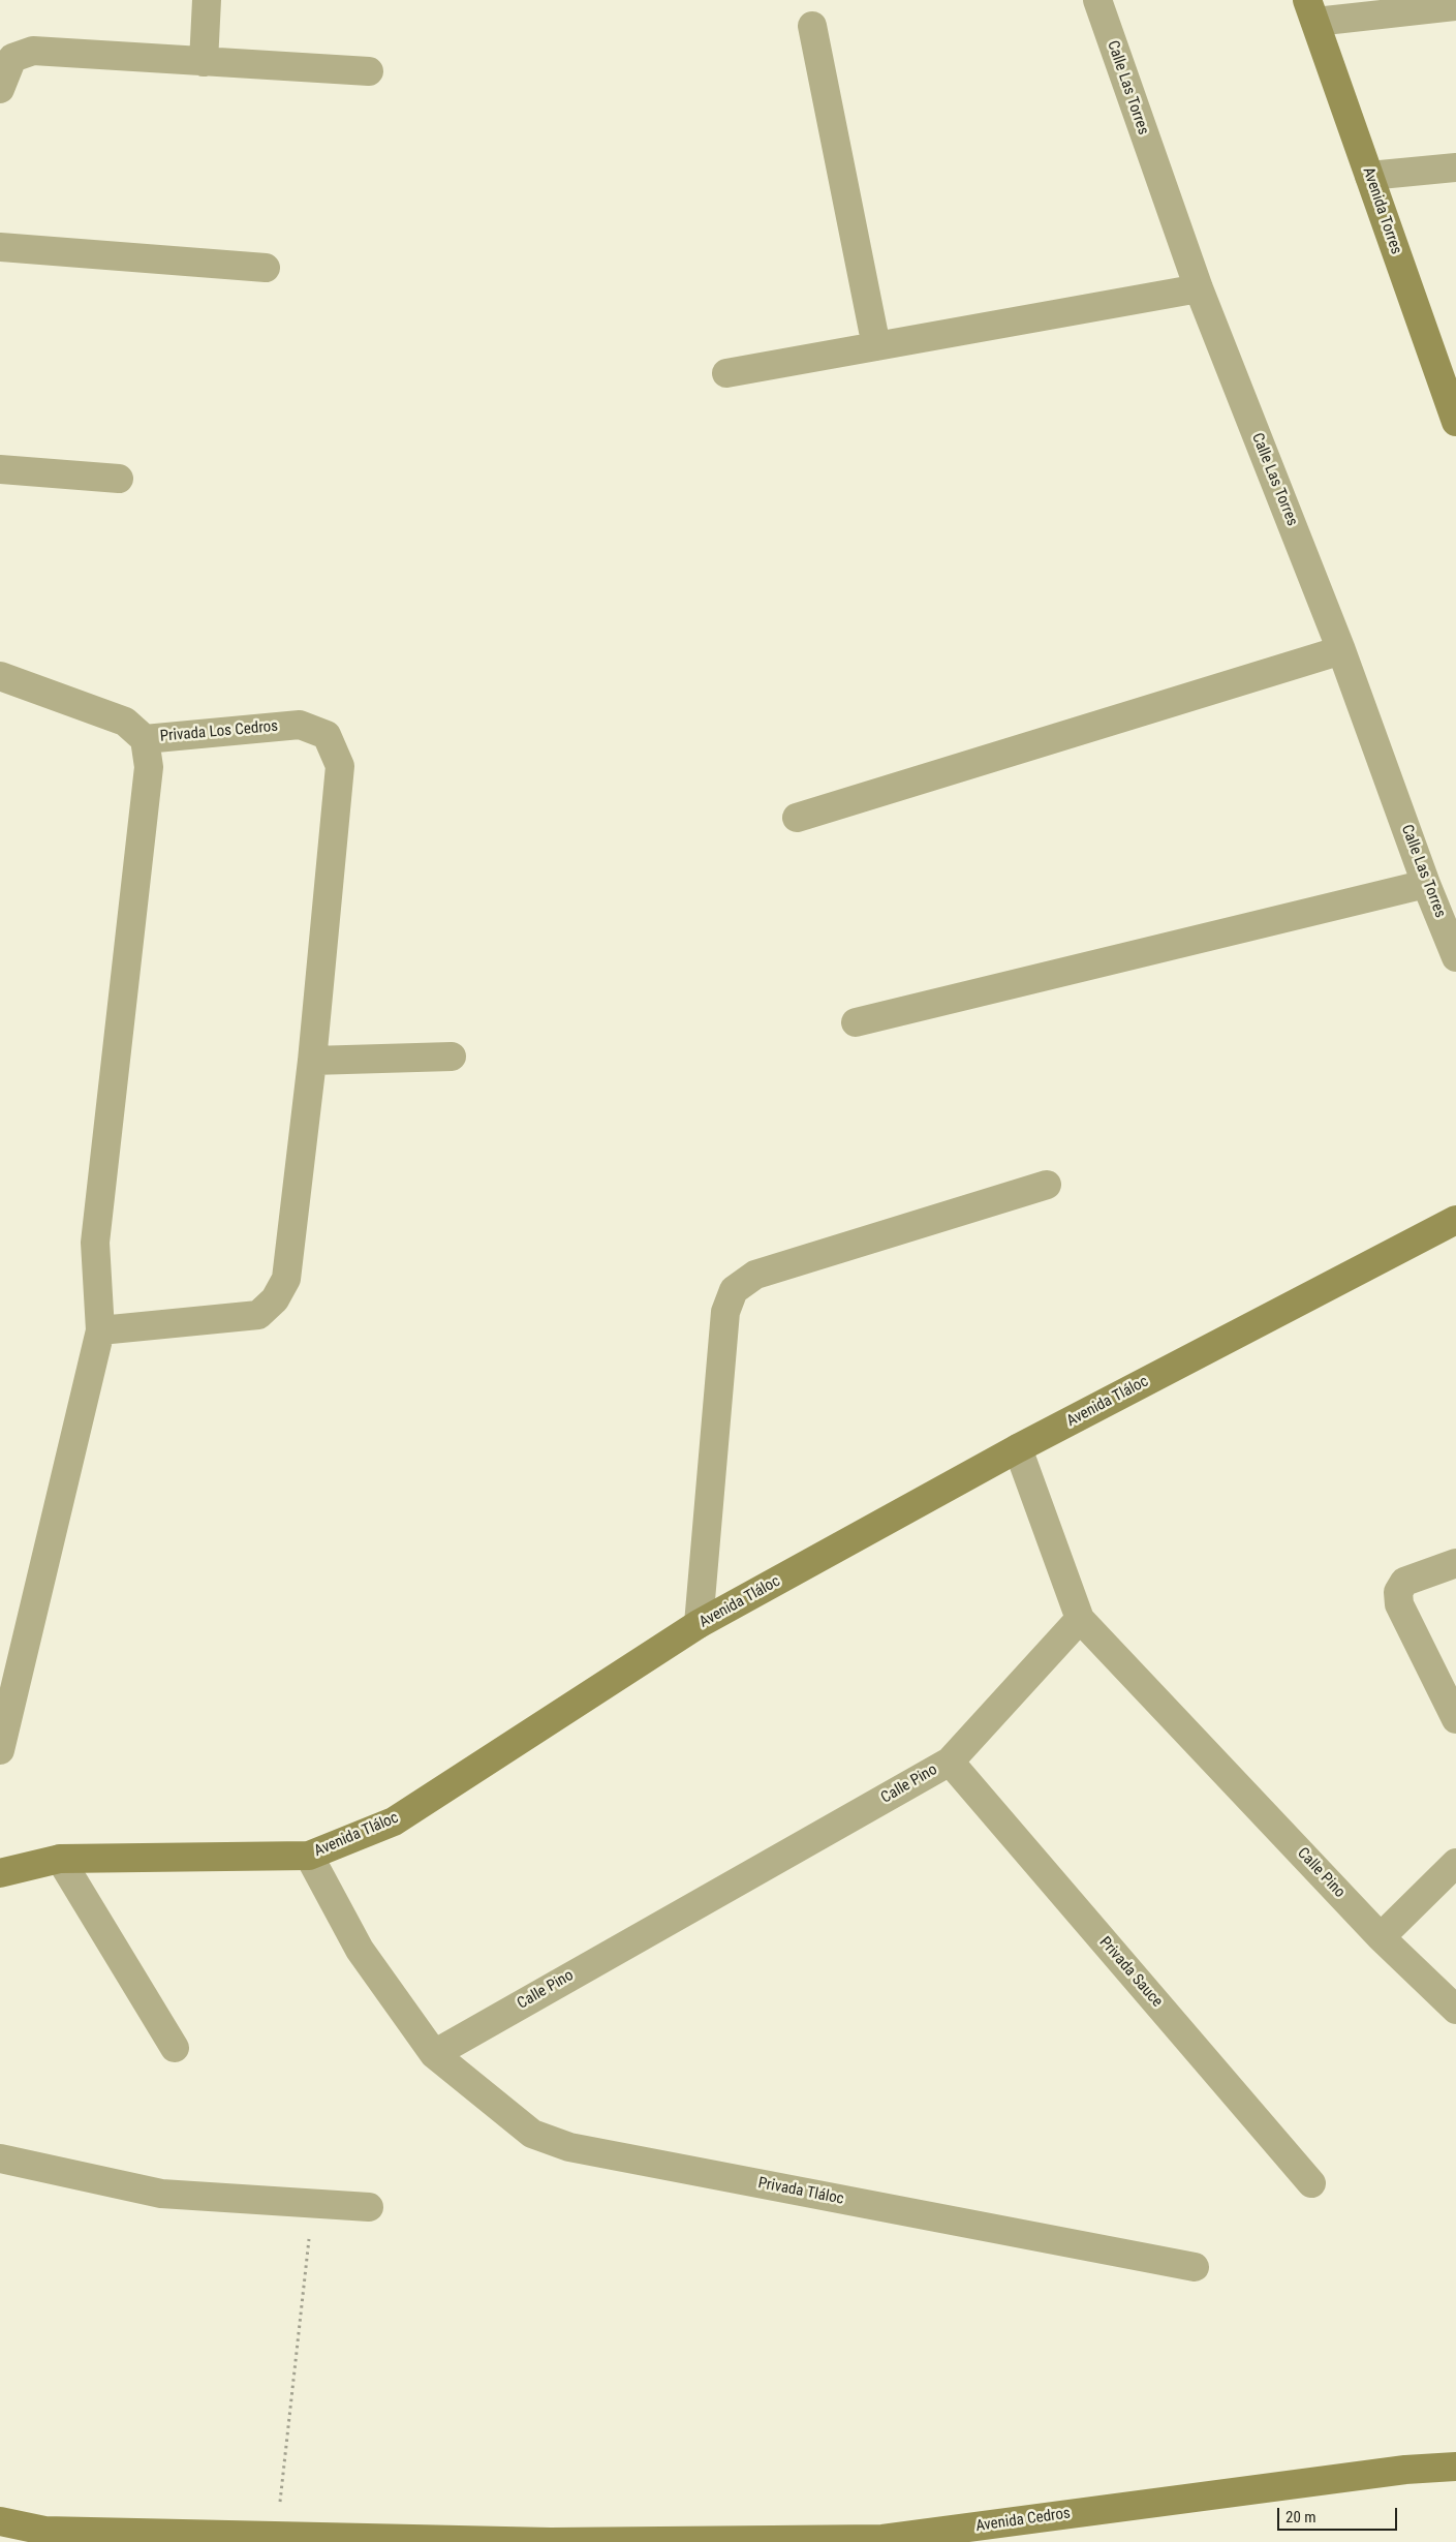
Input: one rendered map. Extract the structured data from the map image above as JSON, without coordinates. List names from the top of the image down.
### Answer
{
  "streets": {
    "main road": ["Avenida Torres", "Avenida Tláloc", "Avenida Cedros"],
    "street": [
      "Calle Las Torres",
      "Privada Los Cedros",
      "Calle Pino",
      "Privada Sauce",
      "Privada Tláloc"
    ]
  },
  "crossings": [
    ["Calle Pino", "Privada Sauce"],
    ["Calle Pino", "Privada Tláloc"]
  ],
  "scale_bar": "20 m"
}
